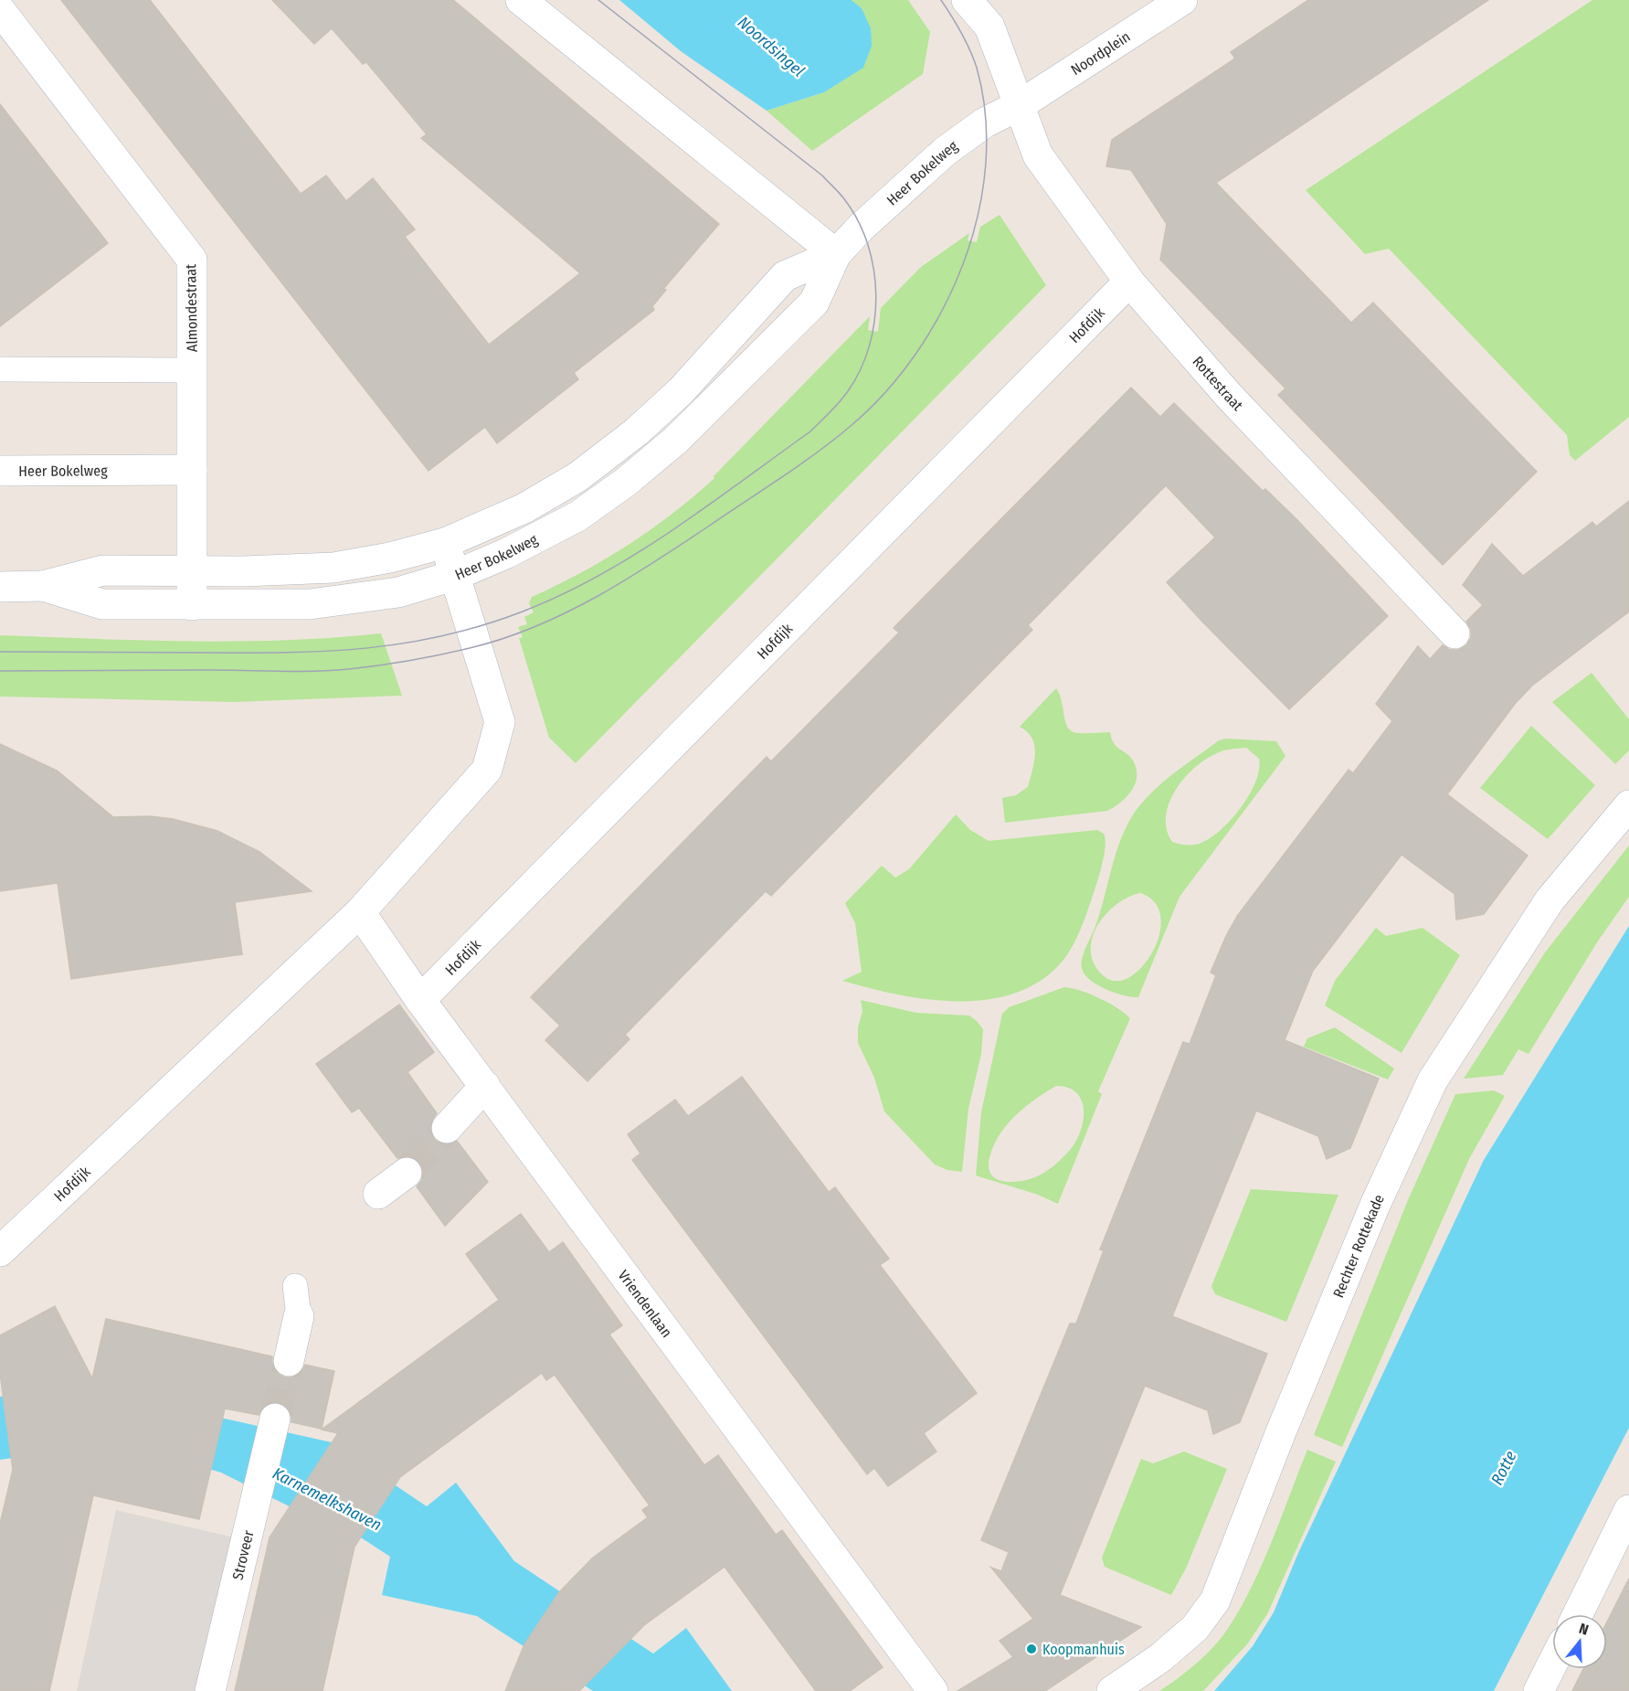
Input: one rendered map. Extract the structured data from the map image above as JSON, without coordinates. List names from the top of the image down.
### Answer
{
  "streets": {
    "street": [
      "Noordplein",
      "Heer Bokelweg",
      "Almondestraat",
      "Hofdijk",
      "Rottestraat",
      "Rechter Rottekade",
      "Vriendenlaan",
      "Stroveer"
    ]
  },
  "crossings": [
    ["Noordplein", "Heer Bokelweg"],
    ["Noordplein", "Rottestraat"],
    ["Heer Bokelweg", "Almondestraat"],
    ["Heer Bokelweg", "Hofdijk"],
    ["Heer Bokelweg", "Rottestraat"],
    ["Hofdijk", "Rottestraat"],
    ["Hofdijk", "Vriendenlaan"]
  ],
  "water": ["Noordsingel", "Rotte", "Karnemelkshaven"],
  "places": ["Koopmanhuis"],
  "north": "top"
}
